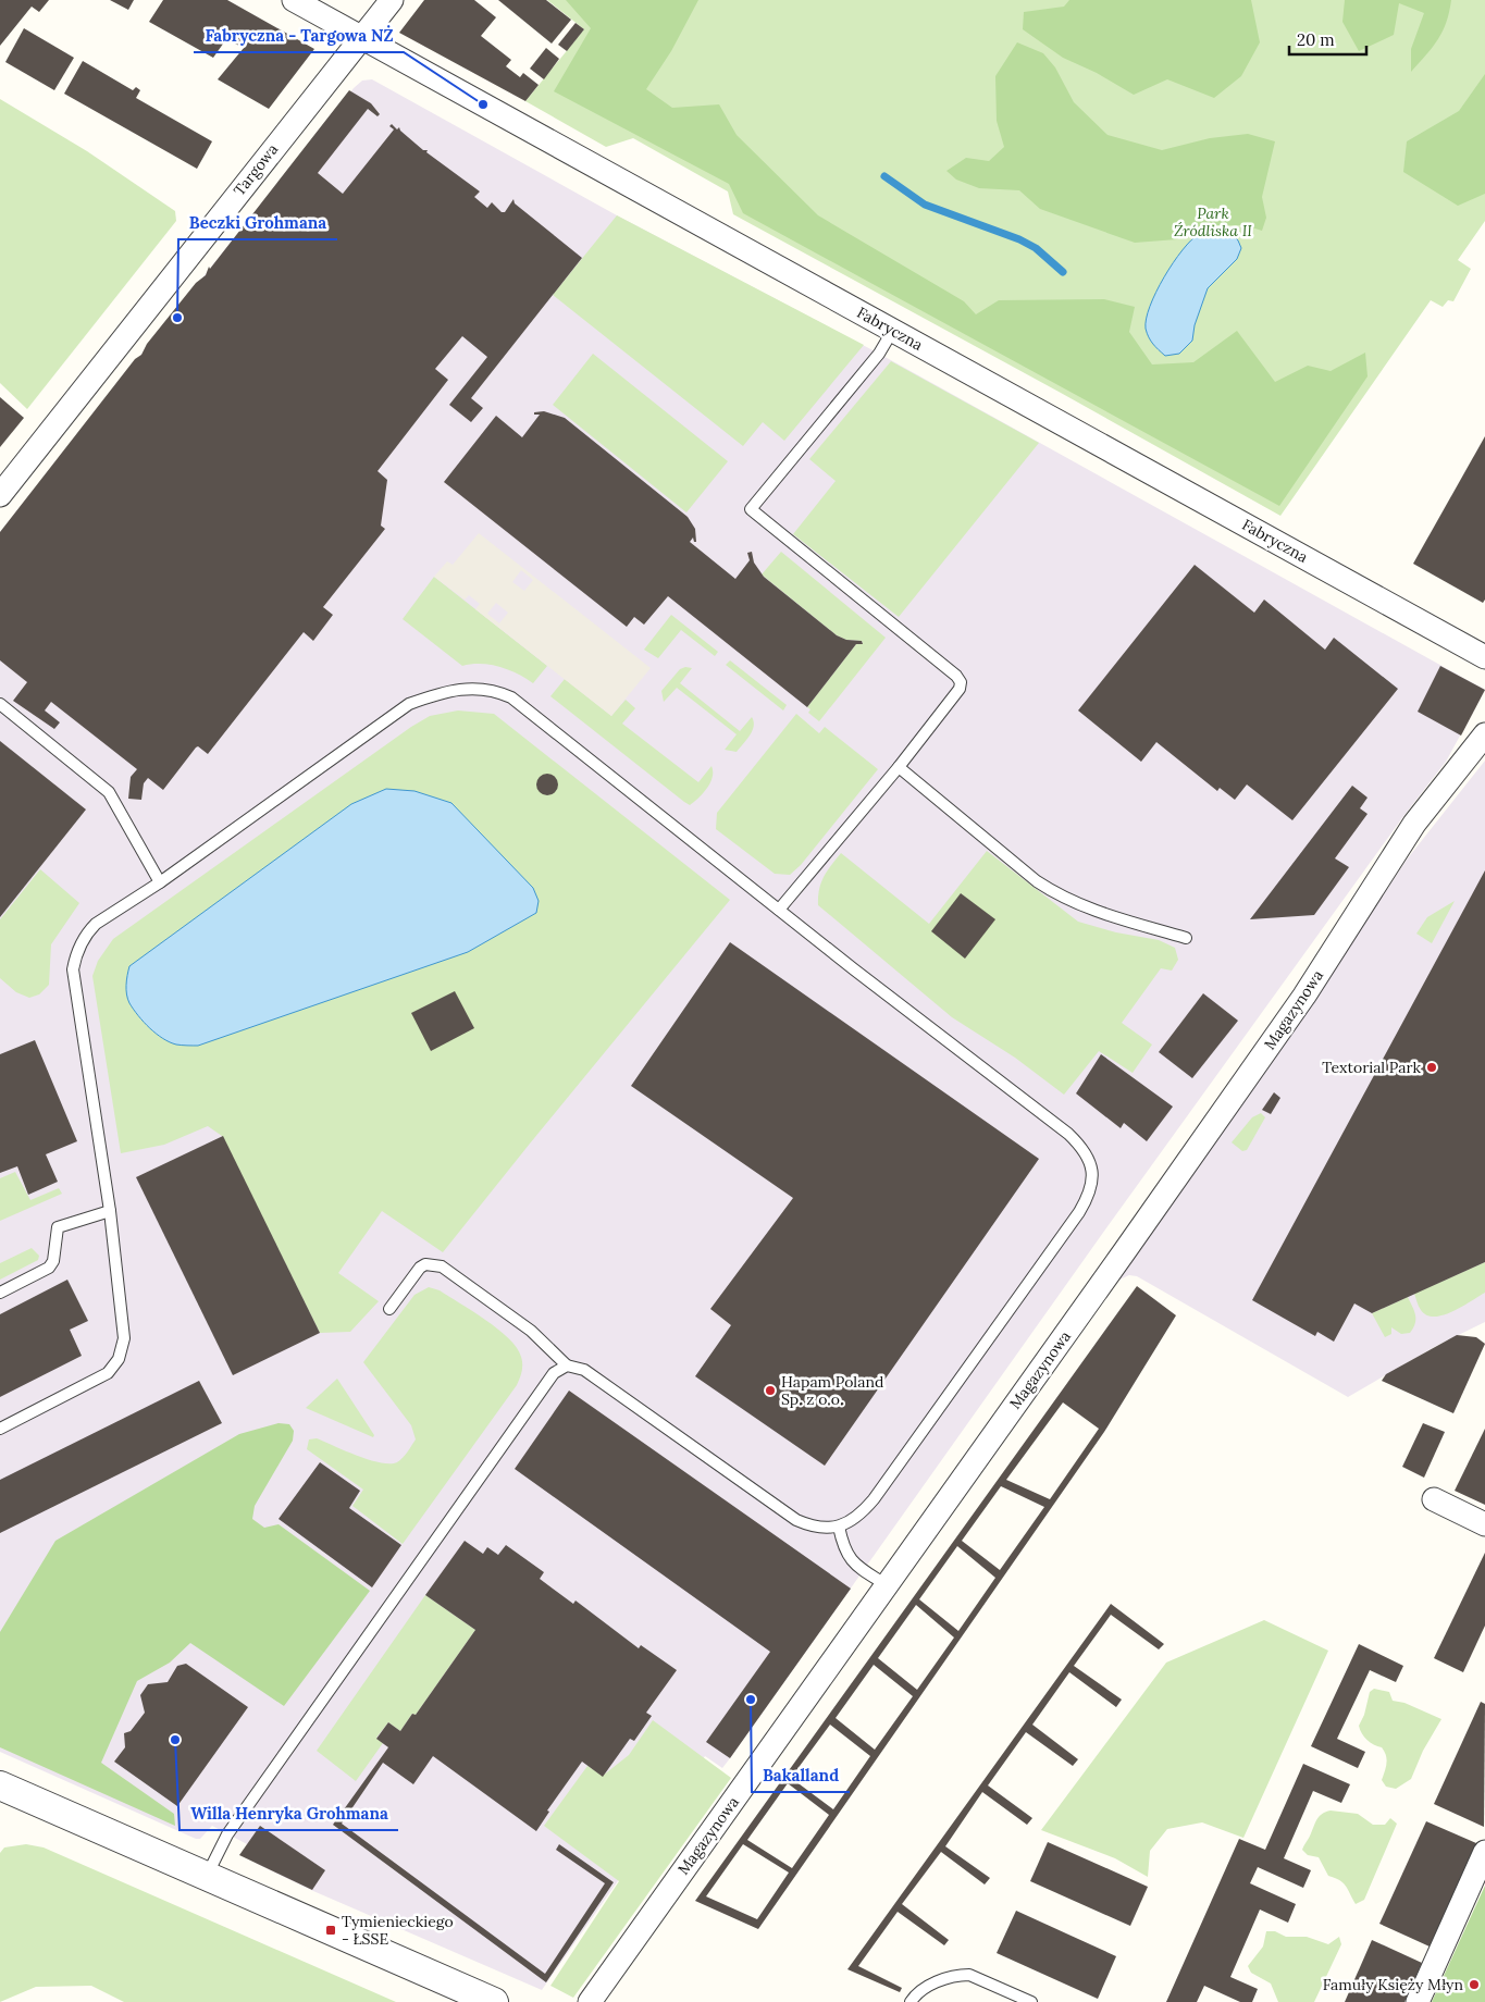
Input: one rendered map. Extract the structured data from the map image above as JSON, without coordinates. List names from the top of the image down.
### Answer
{
  "streets": {
    "street": ["Targowa", "Fabryczna", "Magazynowa"]
  },
  "crossings": [
    ["Targowa", "Fabryczna"]
  ],
  "parks": ["Park Źródliska II"],
  "places": {
    "other": [
      "Fabryczna - Targowa NŻ",
      "Beczki Grohmana",
      "Textorial Park",
      "Hapam Poland Sp. z o.o.",
      "Bakalland",
      "Willa Henryka Grohmana",
      "Famuły Księży Młyn"
    ],
    "transit": ["Tymienieckiego - ŁSSE"]
  },
  "scale_bar": "20 m"
}
